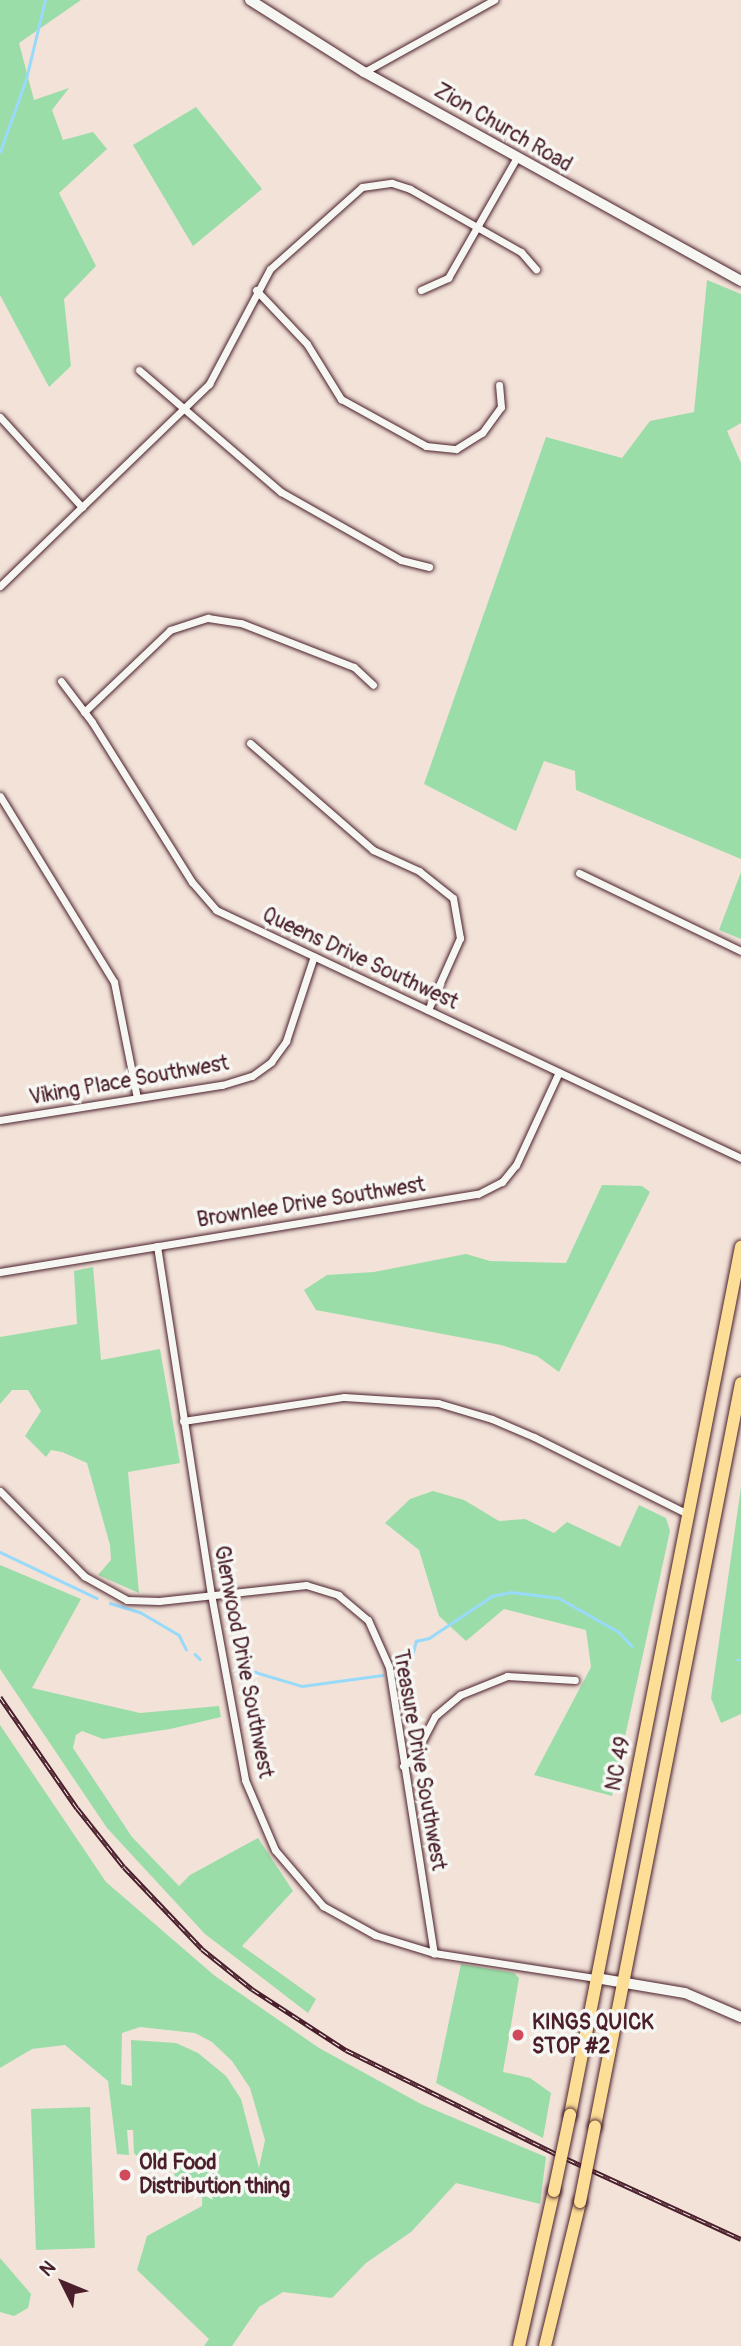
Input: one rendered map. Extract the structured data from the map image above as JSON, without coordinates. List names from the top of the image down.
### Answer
{
  "streets": {
    "highway": ["NC 49"],
    "street": [
      "Zion Church Road",
      "Queens Drive Southwest",
      "Viking Place Southwest",
      "Brownlee Drive Southwest",
      "Glenwood Drive Southwest",
      "Treasure Drive Southwest"
    ]
  },
  "crossings": [
    ["Queens Drive Southwest", "Viking Place Southwest"],
    ["Queens Drive Southwest", "Brownlee Drive Southwest"],
    ["Brownlee Drive Southwest", "Glenwood Drive Southwest"],
    ["Glenwood Drive Southwest", "Treasure Drive Southwest"],
    ["Glenwood Drive Southwest", "NC 49"]
  ],
  "places": ["KINGS QUICK STOP #2", "Old Food Distribution thing"],
  "north": "top left"
}
